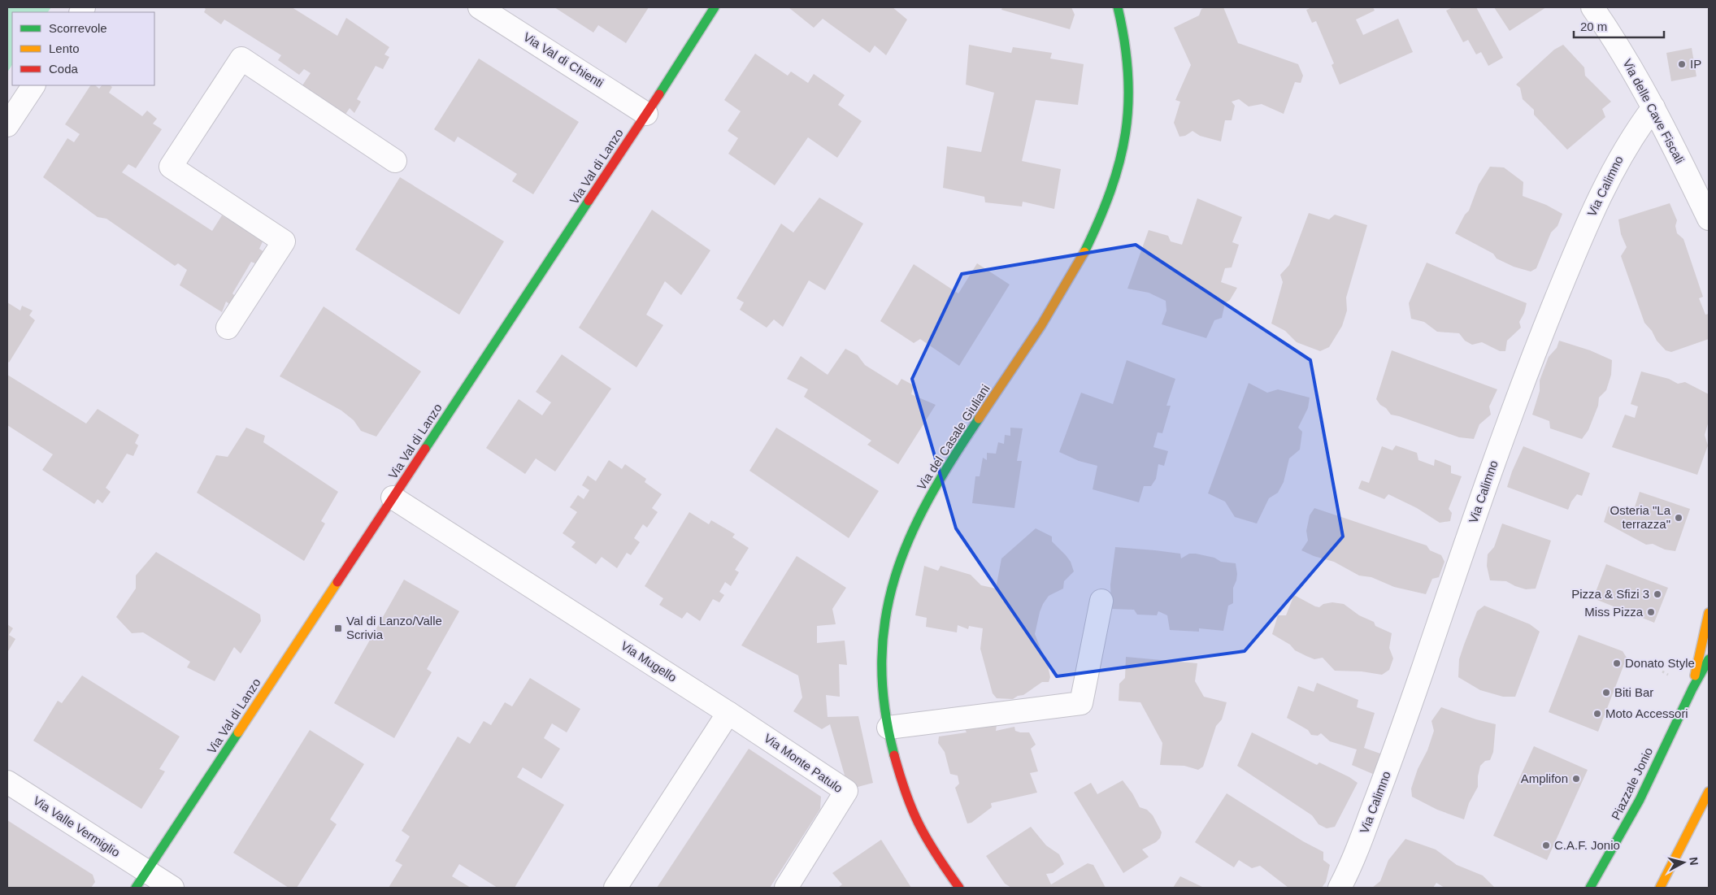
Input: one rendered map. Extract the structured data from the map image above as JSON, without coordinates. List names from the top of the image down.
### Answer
{
  "streets": {
    "street": [
      "Via Val di Chienti",
      "Via delle Cave Fiscali",
      "Via Val di Lanzo",
      "Via Calimno",
      "Via del Casale Giuliani",
      "Via Mugello",
      "Via Monte Patulo",
      "Piazzale Jonio",
      "Via Valle Vermiglio"
    ]
  },
  "crossings": [
    ["Via Val di Chienti", "Via Val di Lanzo"],
    ["Via delle Cave Fiscali", "Via Calimno"],
    ["Via Val di Lanzo", "Via Mugello"],
    ["Via Val di Lanzo", "Via Valle Vermiglio"],
    ["Via Mugello", "Via Monte Patulo"]
  ],
  "places": {
    "other": [
      "IP",
      "Osteria \"La terrazza\"",
      "Pizza & Sfizi 3",
      "Miss Pizza",
      "Donato Style",
      "Biti Bar",
      "Moto Accessori",
      "Amplifon",
      "C.A.F. Jonio"
    ],
    "transit": ["Val di Lanzo/Valle Scrivia"]
  },
  "legend": ["Scorrevole", "Lento", "Coda"],
  "scale_bar": "20 m",
  "north": "right"
}
